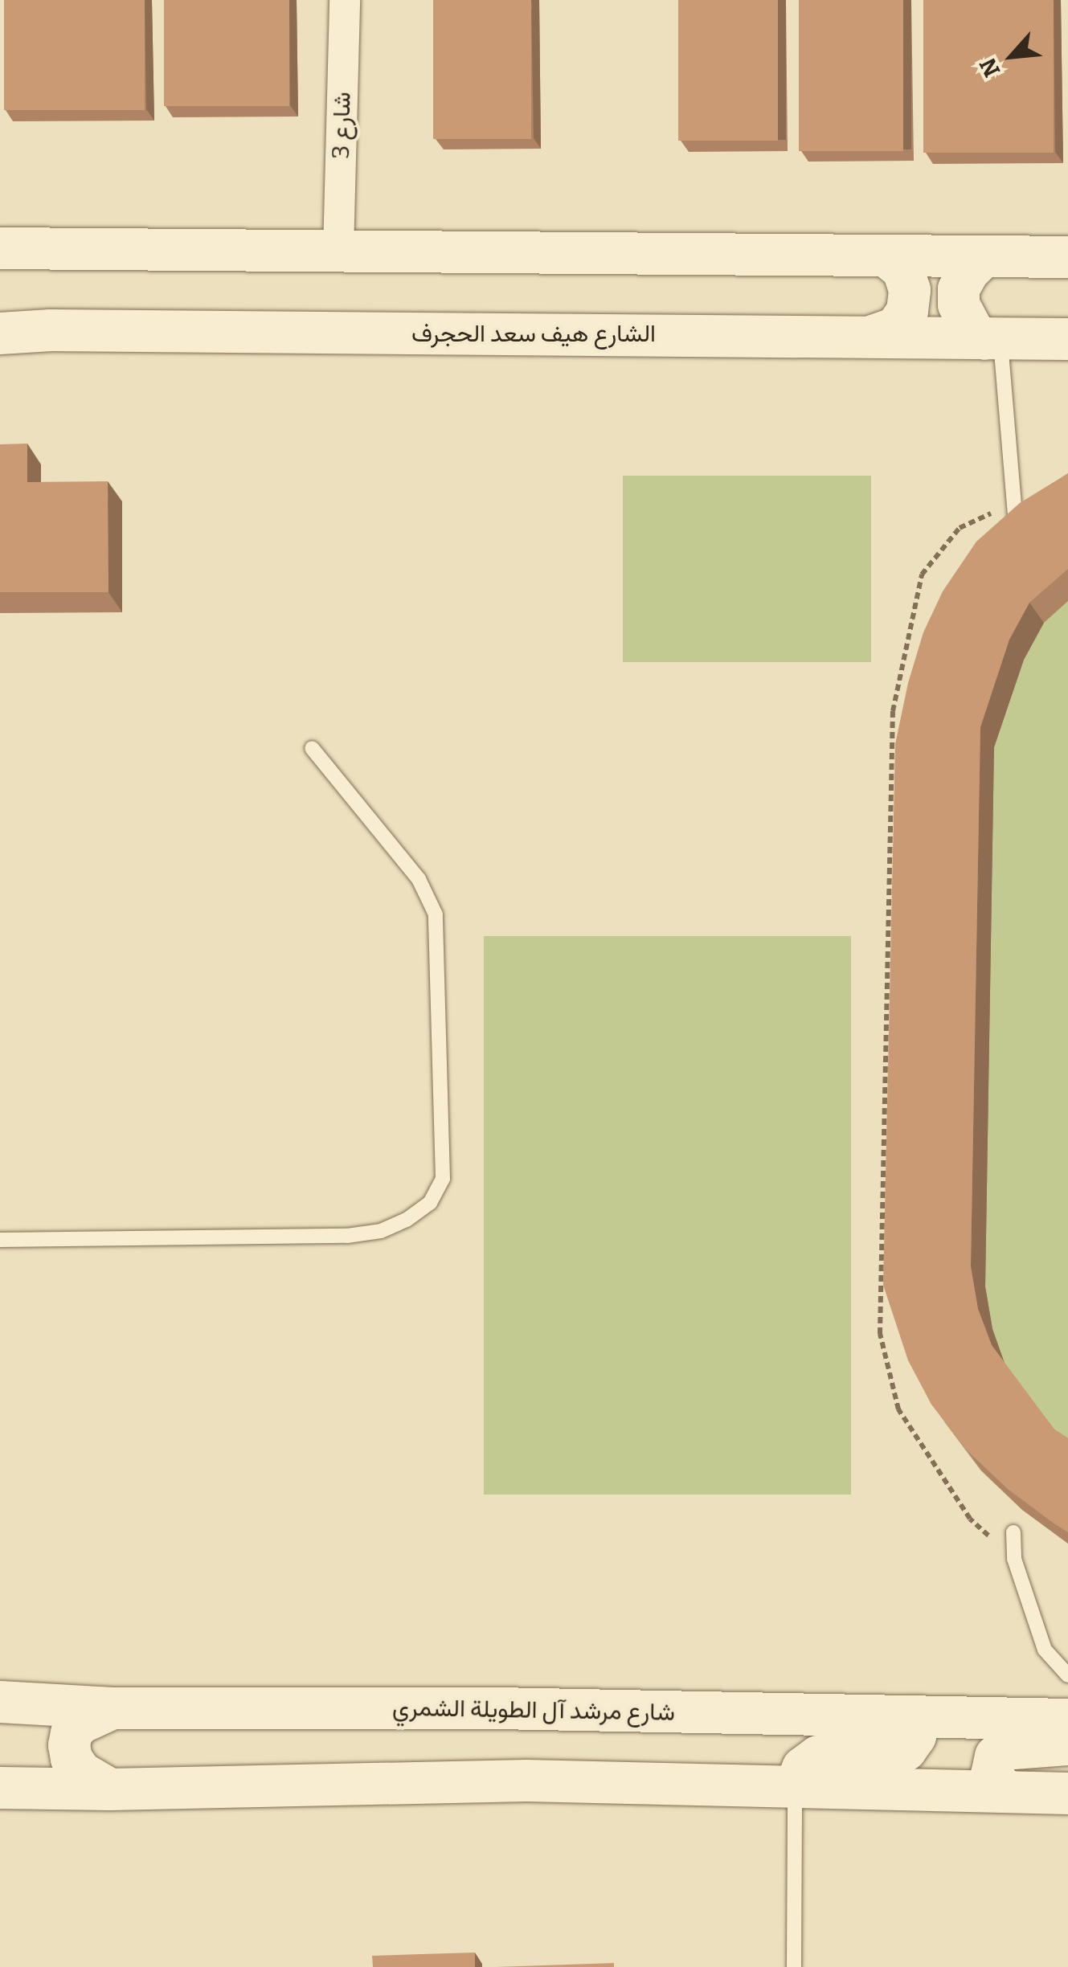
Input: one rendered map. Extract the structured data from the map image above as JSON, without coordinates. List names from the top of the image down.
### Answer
{
  "streets": {
    "main road": ["الشارع هيف سعد الحجرف", "شارع مرشد آل الطويلة الشمري"],
    "street": ["شارع 3"]
  },
  "north": "bottom left"
}
